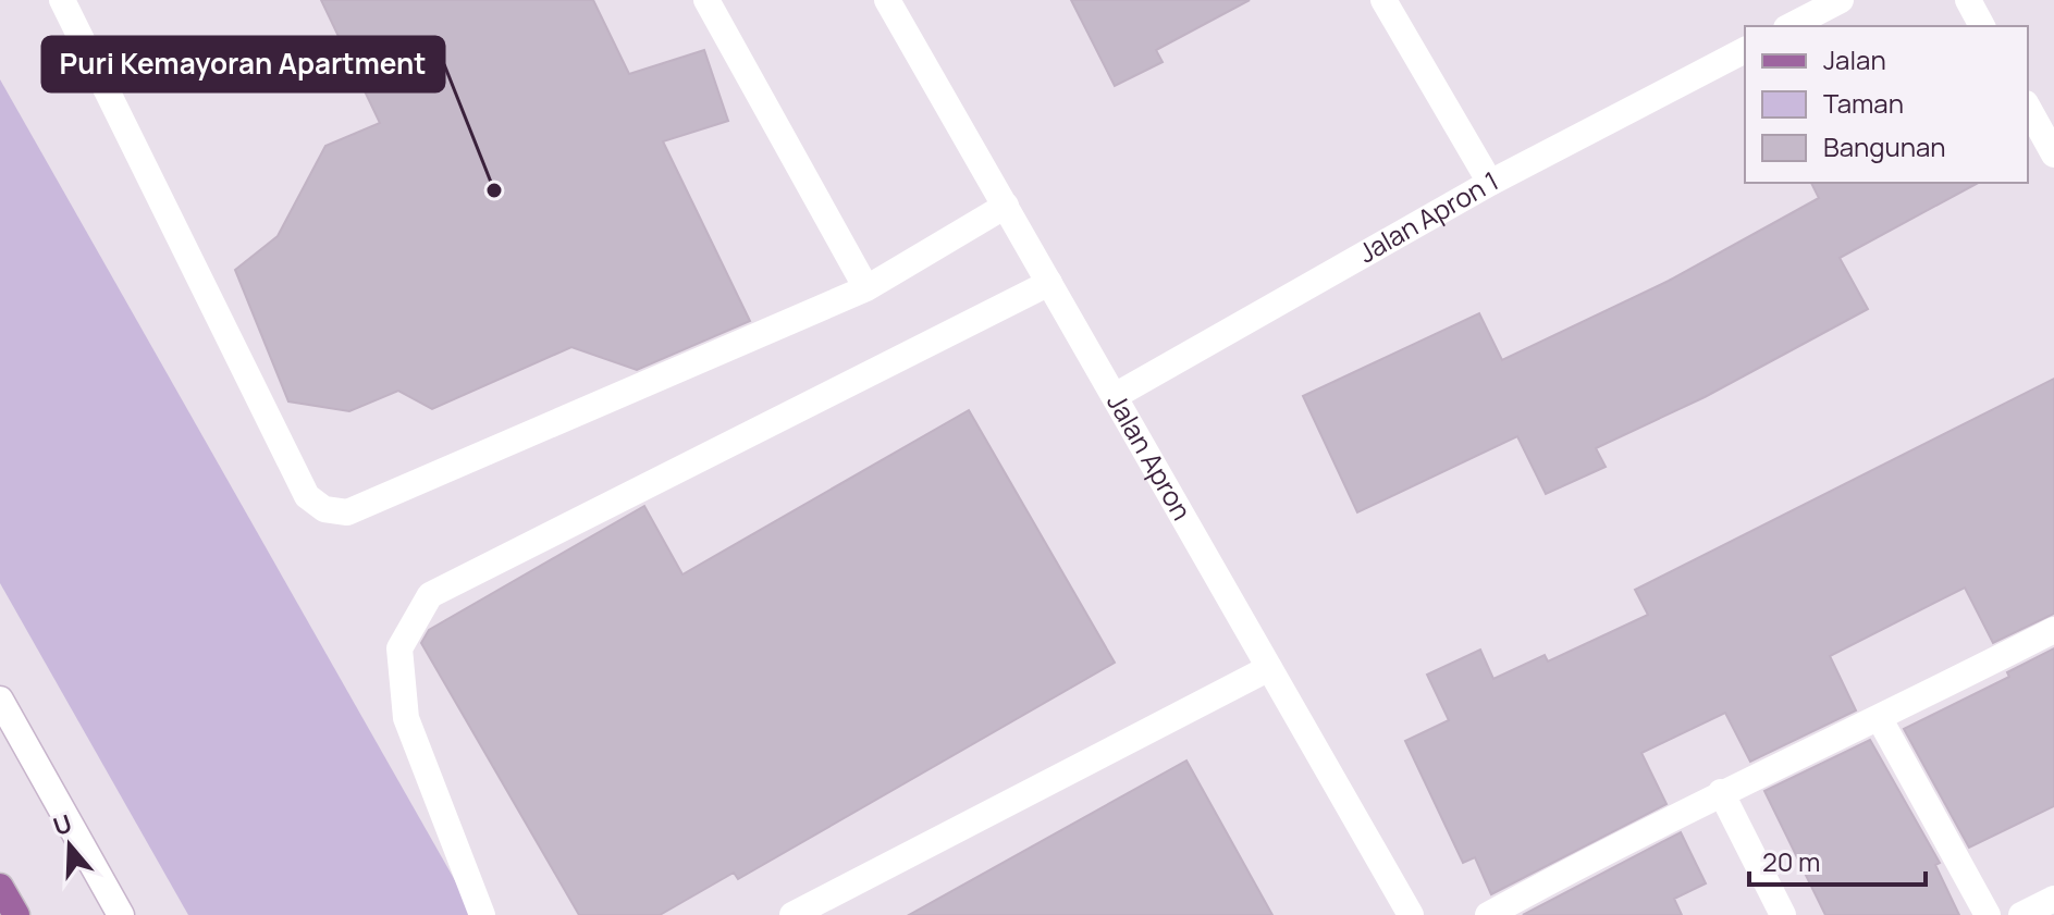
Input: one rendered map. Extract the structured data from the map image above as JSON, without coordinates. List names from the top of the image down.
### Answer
{
  "streets": {
    "street": ["Jalan Apron 1", "Jalan Apron"]
  },
  "crossings": [
    ["Jalan Apron 1", "Jalan Apron"]
  ],
  "places": ["Puri Kemayoran Apartment"],
  "legend": ["Jalan", "Taman", "Bangunan"],
  "scale_bar": "20 m",
  "north": "top"
}
